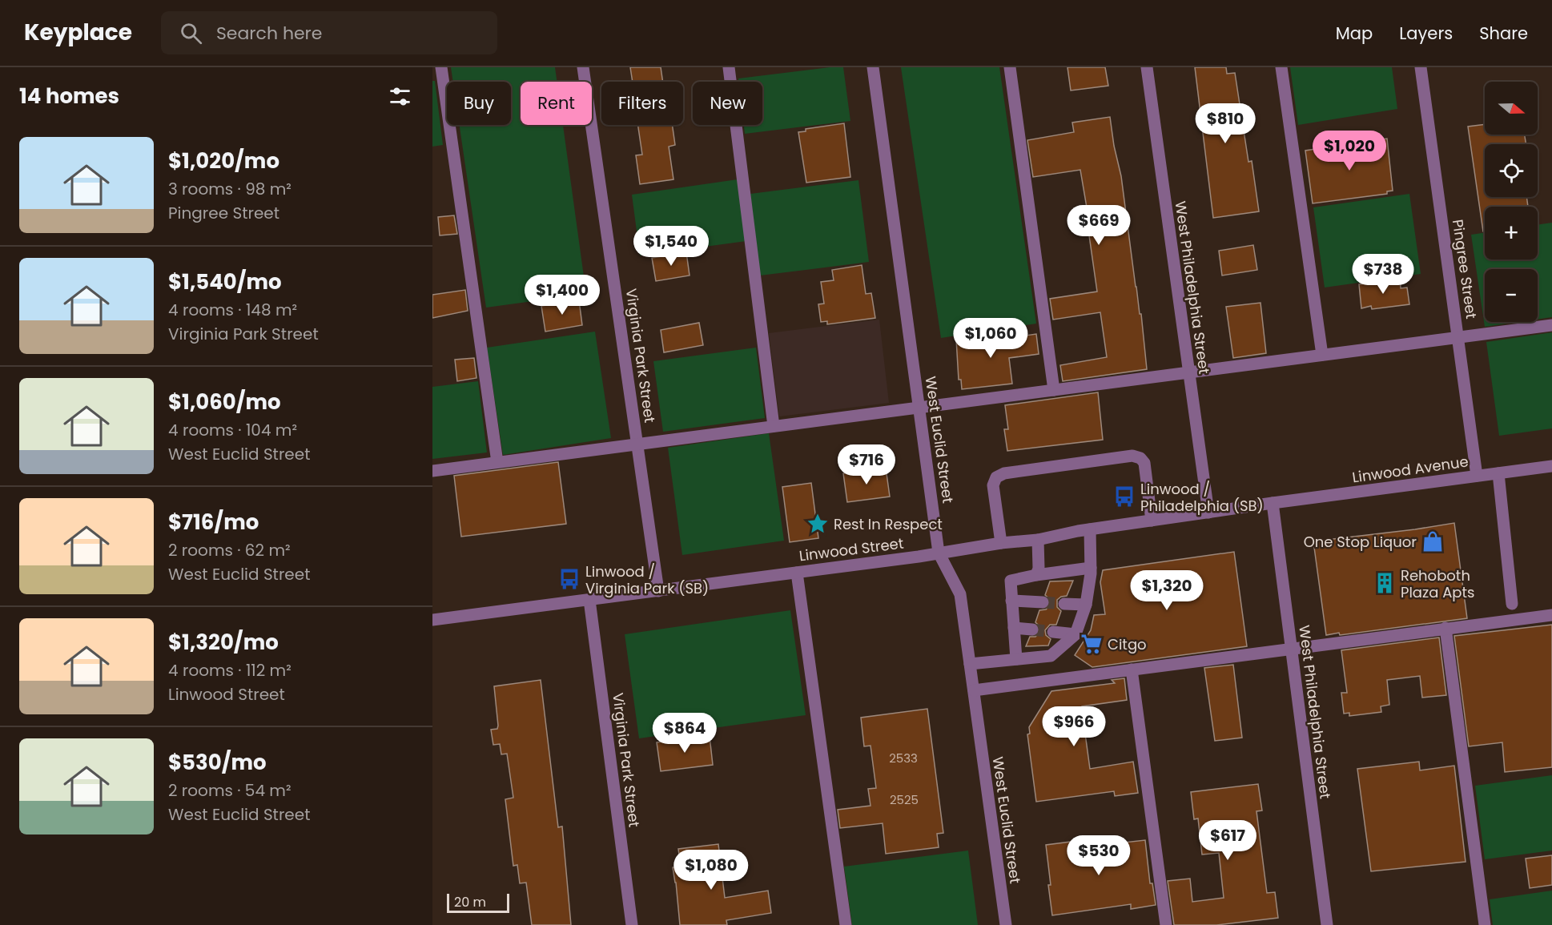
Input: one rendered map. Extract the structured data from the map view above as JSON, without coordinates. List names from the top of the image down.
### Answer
{
  "streets": {
    "street": [
      "Pingree Street",
      "West Philadelphia Street",
      "Virginia Park Street",
      "West Euclid Street",
      "Linwood Avenue",
      "Linwood Street"
    ]
  },
  "crossings": [
    ["Pingree Street", "Linwood Avenue"],
    ["West Philadelphia Street", "Linwood Avenue"],
    ["West Philadelphia Street", "Linwood Street"],
    ["Virginia Park Street", "Linwood Street"],
    ["West Euclid Street", "Linwood Street"],
    ["Linwood Avenue", "Linwood Street"]
  ],
  "places": {
    "bus stop": ["Linwood / Philadelphia (SB)", "Linwood / Virginia Park (SB)"],
    "place": ["Rest In Respect"],
    "shop": ["One Stop Liquor"],
    "building": ["Rehoboth Plaza Apts"],
    "supermarket": ["Citgo"]
  },
  "house_numbers": ["2533", "2525"],
  "scale_bar": "20 m",
  "north": "right",
  "page": {
    "header": "Keyplace",
    "search": "Search here",
    "nav": ["Map", "Layers", "Share"],
    "heading": "14 homes",
    "map_buttons": ["+", "−"],
    "chip": [
      "Buy",
      "Rent",
      "Filters",
      "New"
    ],
    "price": [
      "$810",
      "$1,020",
      "$669",
      "$1,540",
      "$738",
      "$1,400",
      "$1,060",
      "$716",
      "$1,320",
      "$966",
      "$864",
      "$617",
      "$530",
      "$1,080"
    ],
    "list": [
      {
        "name": "$1,020/mo",
        "note": "3 rooms · 98 m² · Pingree Street"
      },
      {
        "name": "$1,540/mo",
        "note": "4 rooms · 148 m² · Virginia Park Street"
      },
      {
        "name": "$1,060/mo",
        "note": "4 rooms · 104 m² · West Euclid Street"
      },
      {
        "name": "$716/mo",
        "note": "2 rooms · 62 m² · West Euclid Street"
      },
      {
        "name": "$1,320/mo",
        "note": "4 rooms · 112 m² · Linwood Street"
      },
      {
        "name": "$530/mo",
        "note": "2 rooms · 54 m² · West Euclid Street"
      }
    ],
    "scale": "20 m"
  }
}
